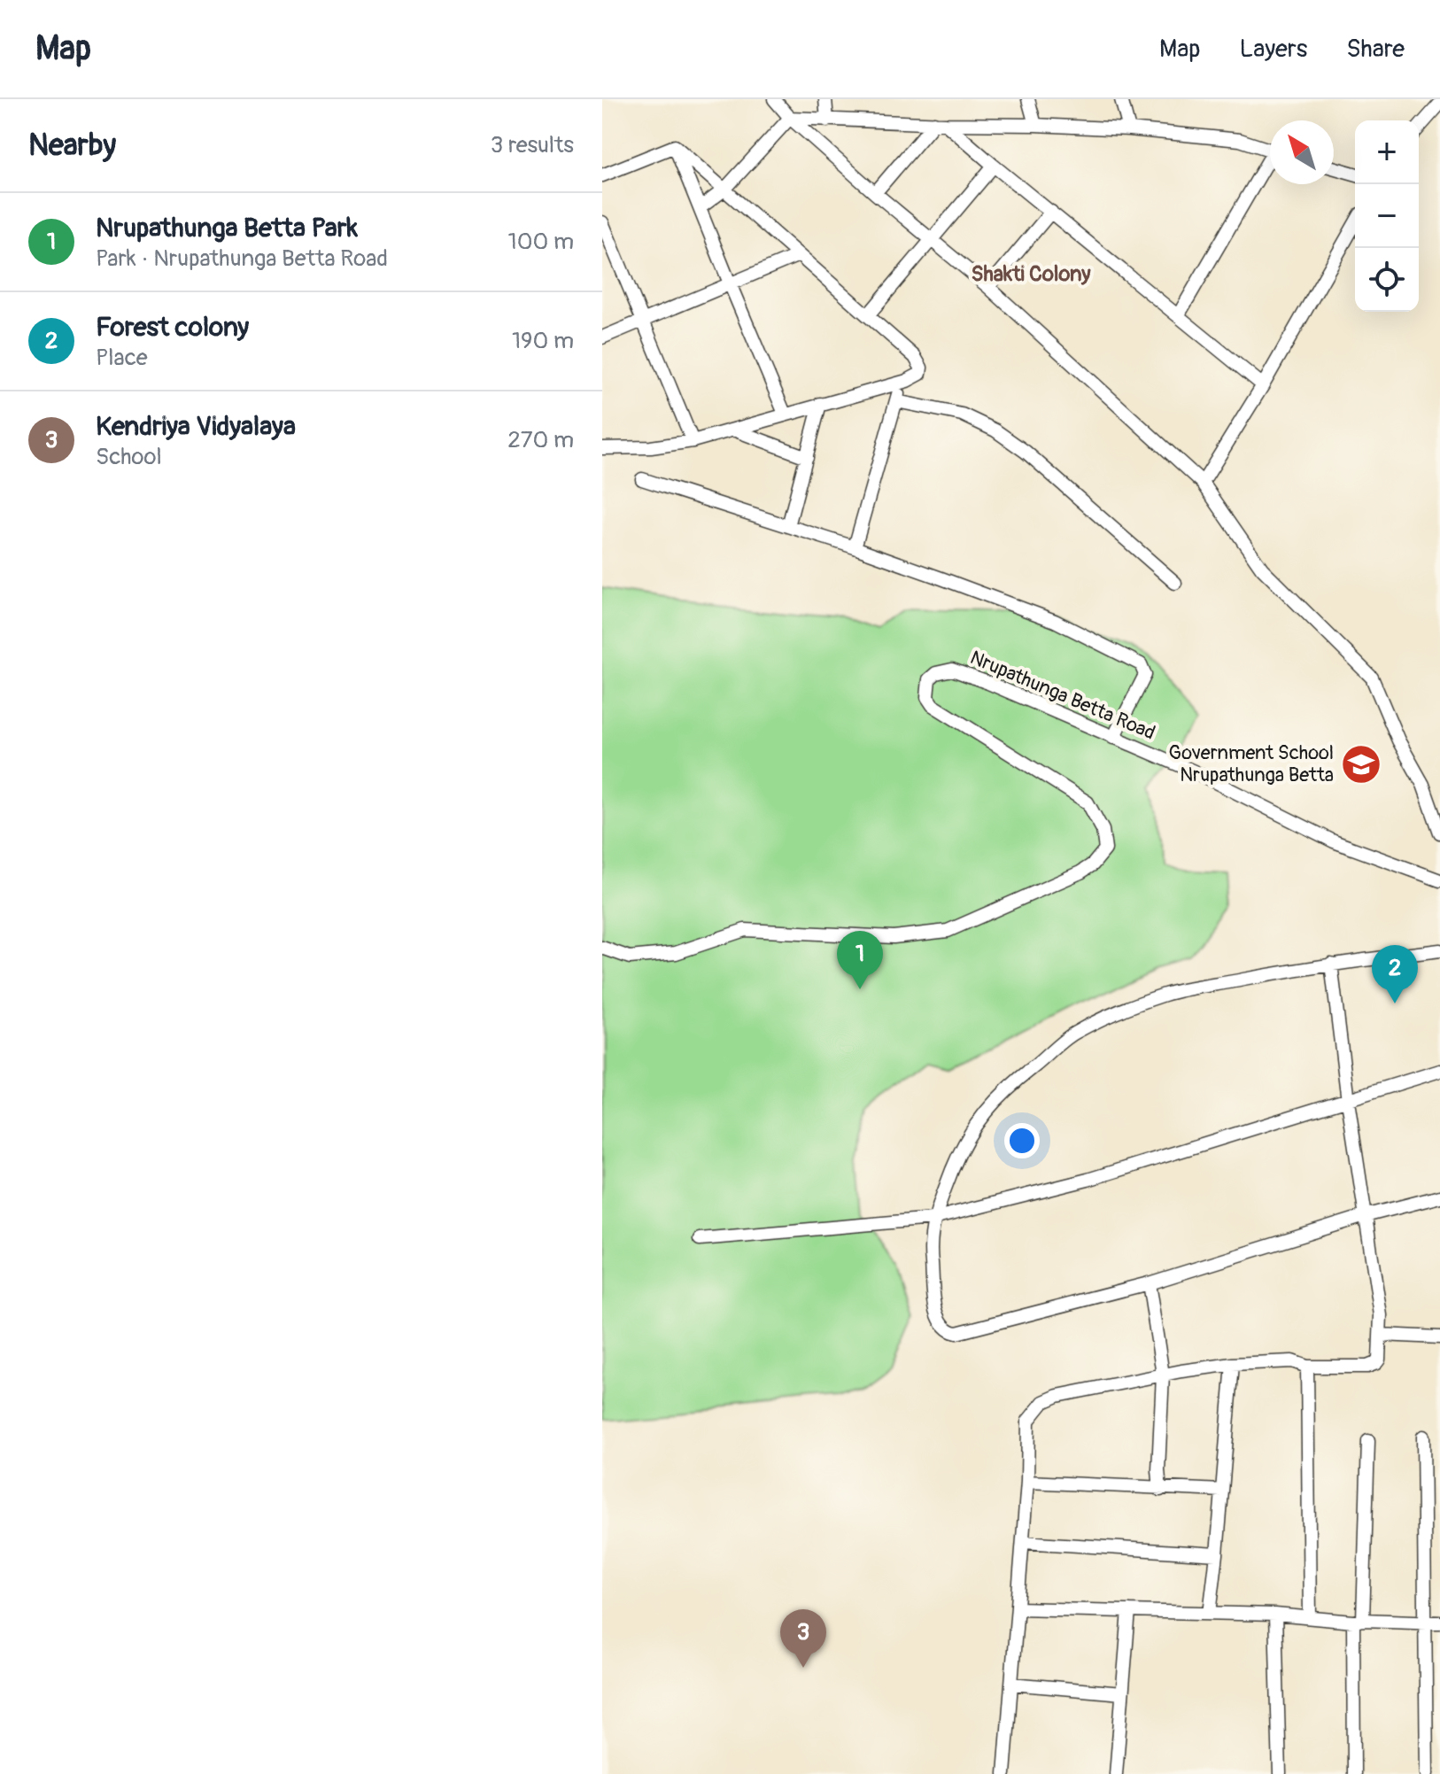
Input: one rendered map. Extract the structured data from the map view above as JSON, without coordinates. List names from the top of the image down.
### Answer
{
  "streets": {
    "street": ["Nrupathunga Betta Road"]
  },
  "districts": ["Shakti Colony"],
  "places": {
    "school or university": ["Government School Nrupathunga Betta"]
  },
  "north": "top left",
  "page": {
    "header": "Map",
    "nav": ["Map", "Layers", "Share"],
    "heading": ["Nearby", "3 results"],
    "map_buttons": ["+", "−"],
    "list": [
      {
        "mark": "1",
        "name": "Nrupathunga Betta Park",
        "note": "Park · Nrupathunga Betta Road",
        "value": "100 m"
      },
      {
        "mark": "2",
        "name": "Forest colony",
        "note": "Place",
        "value": "190 m"
      },
      {
        "mark": "3",
        "name": "Kendriya Vidyalaya",
        "note": "School",
        "value": "270 m"
      }
    ],
    "pins": ["1", "2", "3"]
  }
}
